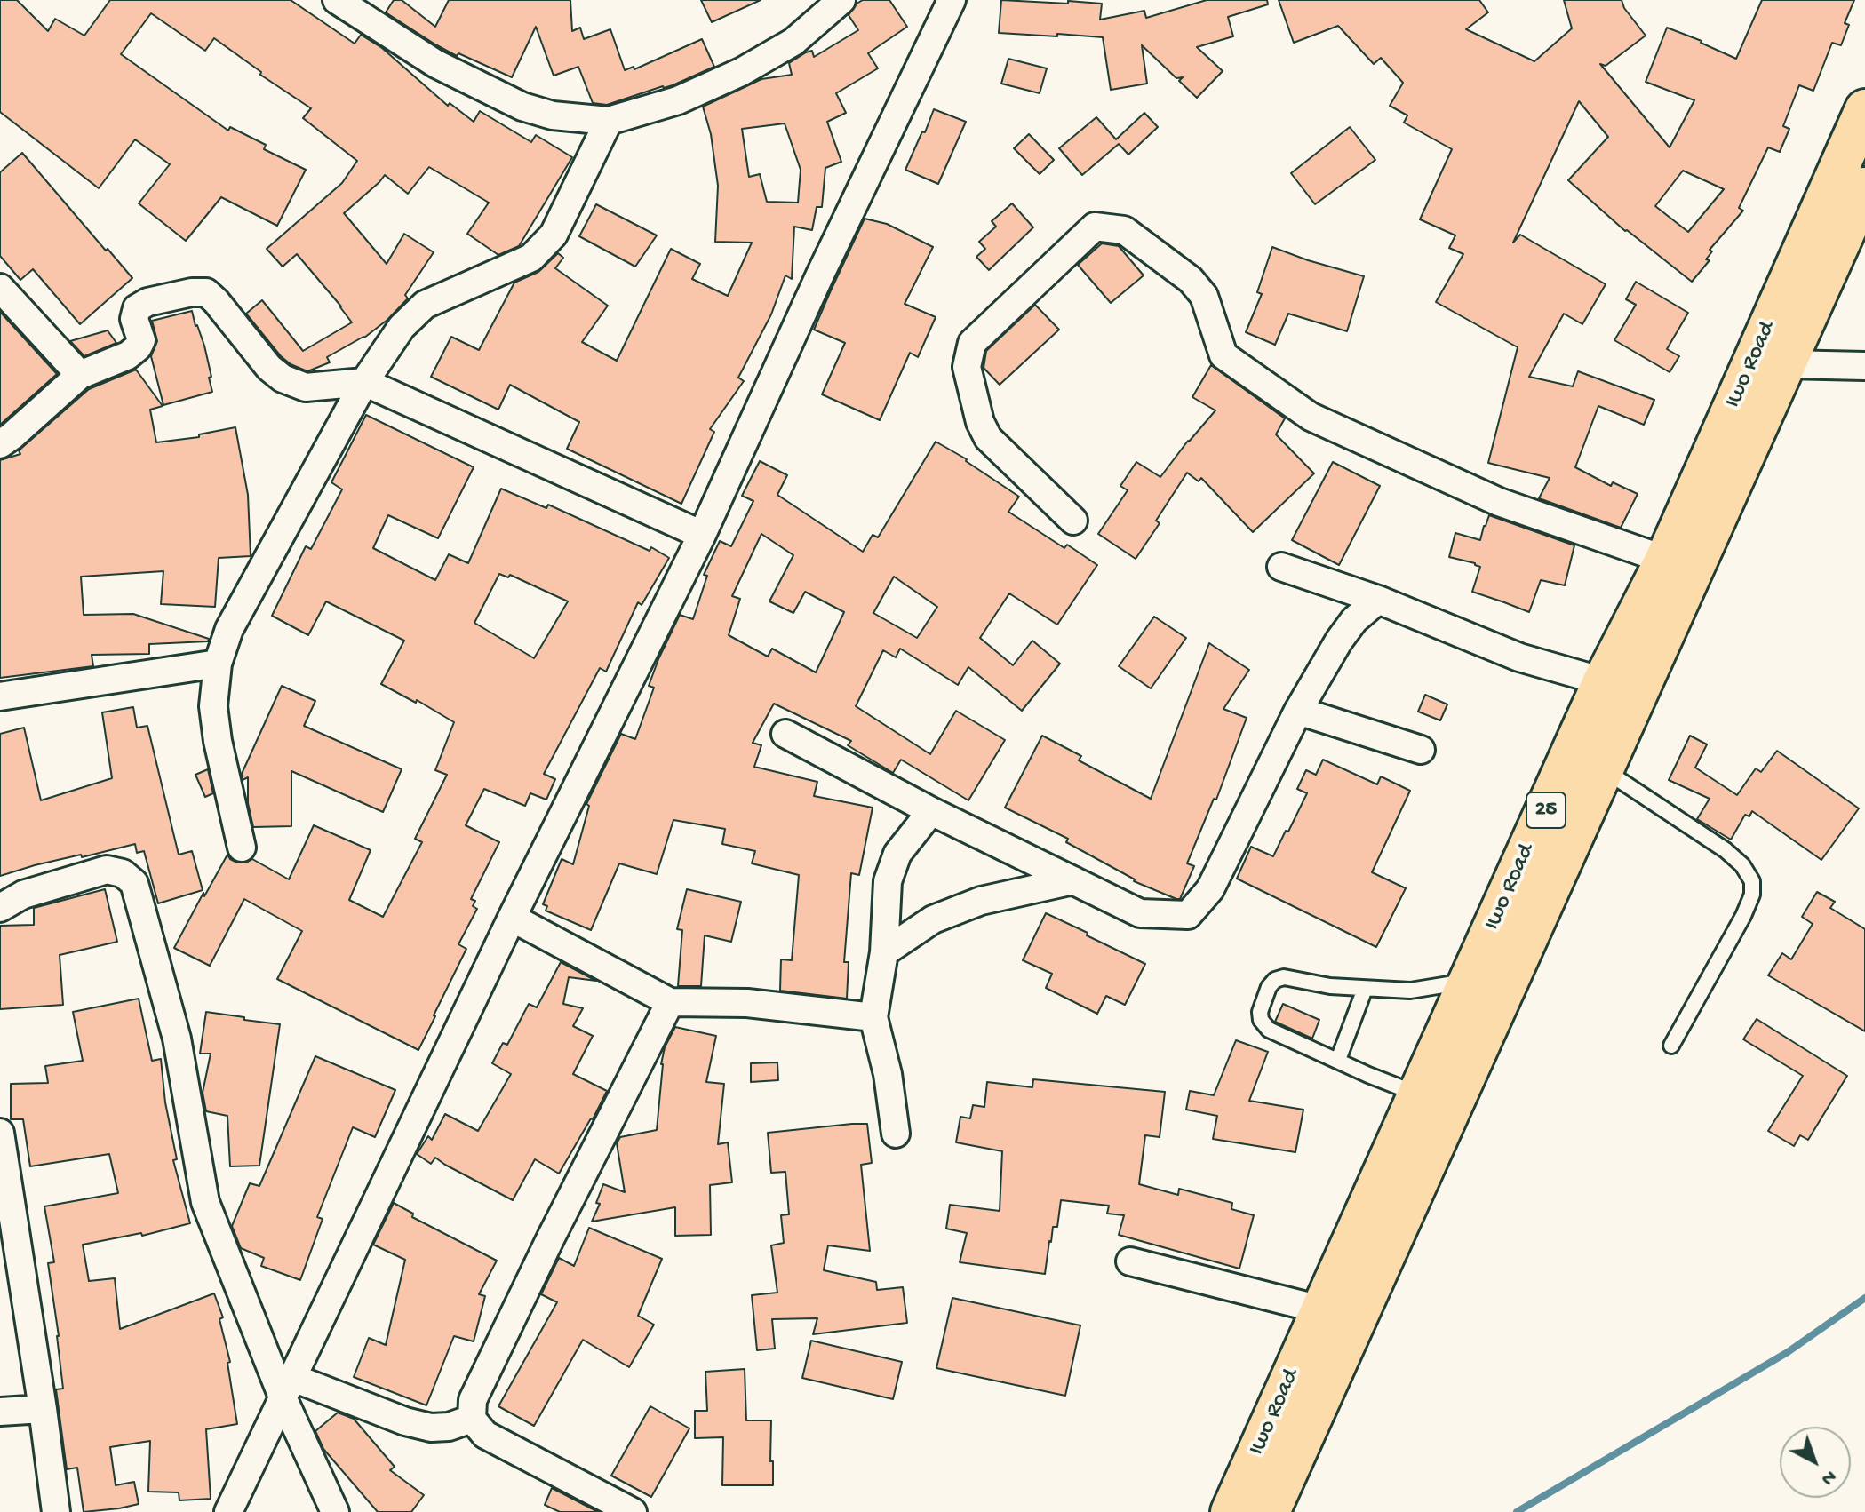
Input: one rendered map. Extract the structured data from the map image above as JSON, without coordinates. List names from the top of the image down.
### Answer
{
  "streets": {
    "main road": ["Iwo Road", "25"]
  },
  "north": "bottom right"
}
